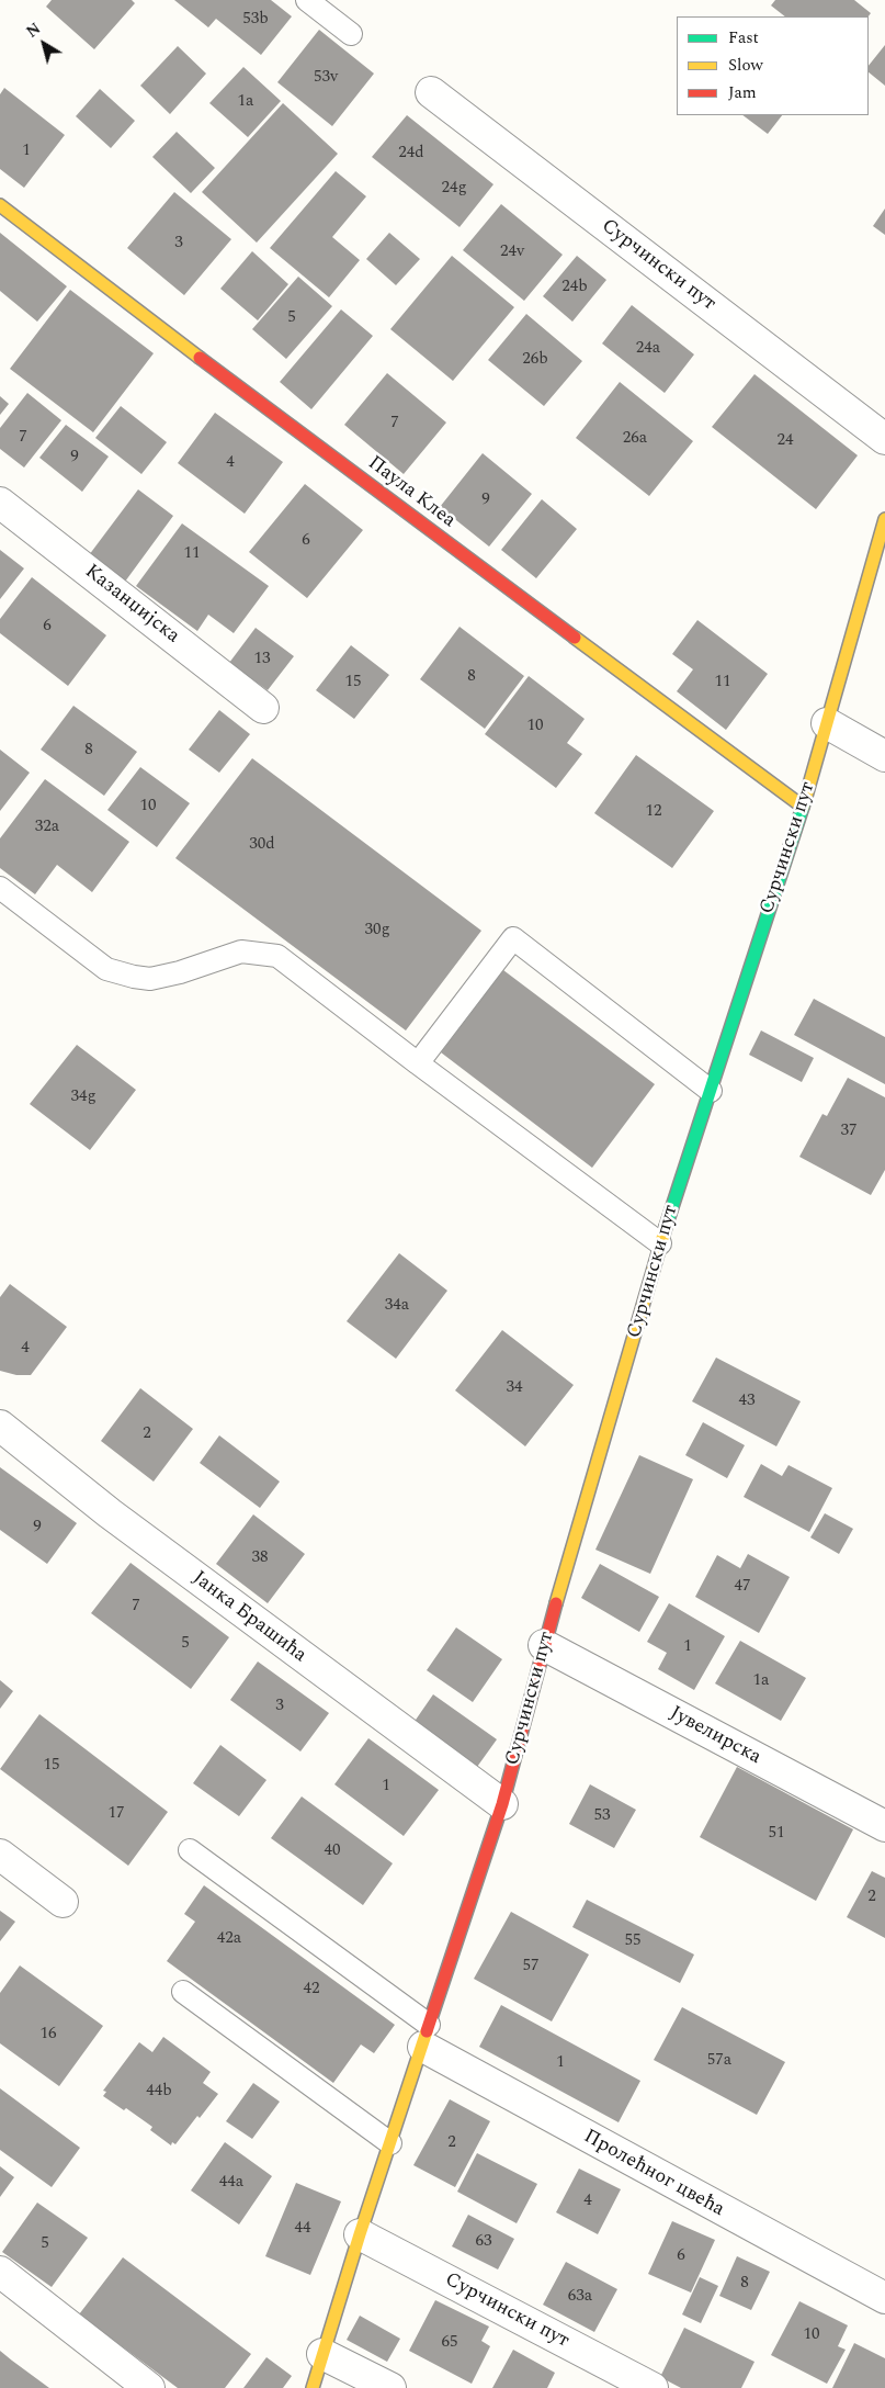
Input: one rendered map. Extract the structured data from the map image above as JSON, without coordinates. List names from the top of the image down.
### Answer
{
  "streets": {
    "street": [
      "Сурчински пут",
      "Паула Клеа",
      "Казанџијска",
      "Јанка Брашића",
      "Јувелирска",
      "Пролећног цвећа"
    ]
  },
  "crossings": [
    ["Сурчински пут", "Паула Клеа"],
    ["Сурчински пут", "Јанка Брашића"],
    ["Сурчински пут", "Јувелирска"],
    ["Сурчински пут", "Пролећног цвећа"]
  ],
  "house_numbers": [
    "53b",
    "53v",
    "1a",
    "1",
    "24d",
    "24g",
    "3",
    "24v",
    "24b",
    "5",
    "24a",
    "26b",
    "7",
    "7",
    "26a",
    "24",
    "9",
    "4",
    "9",
    "6",
    "11",
    "6",
    "13",
    "8",
    "15",
    "11",
    "10",
    "8",
    "10",
    "12",
    "32a",
    "30d",
    "30g",
    "34g",
    "37",
    "34a",
    "4",
    "34",
    "43",
    "2",
    "9",
    "38",
    "47",
    "7",
    "5",
    "1",
    "1a",
    "3",
    "15",
    "1",
    "17",
    "53",
    "51",
    "40",
    "2",
    "42a",
    "55",
    "57",
    "42",
    "16",
    "57a",
    "1",
    "44b",
    "2",
    "44a",
    "4",
    "44",
    "63",
    "5",
    "6",
    "8",
    "63a",
    "10",
    "65"
  ],
  "legend": ["Fast", "Slow", "Jam"],
  "north": "top left"
}
